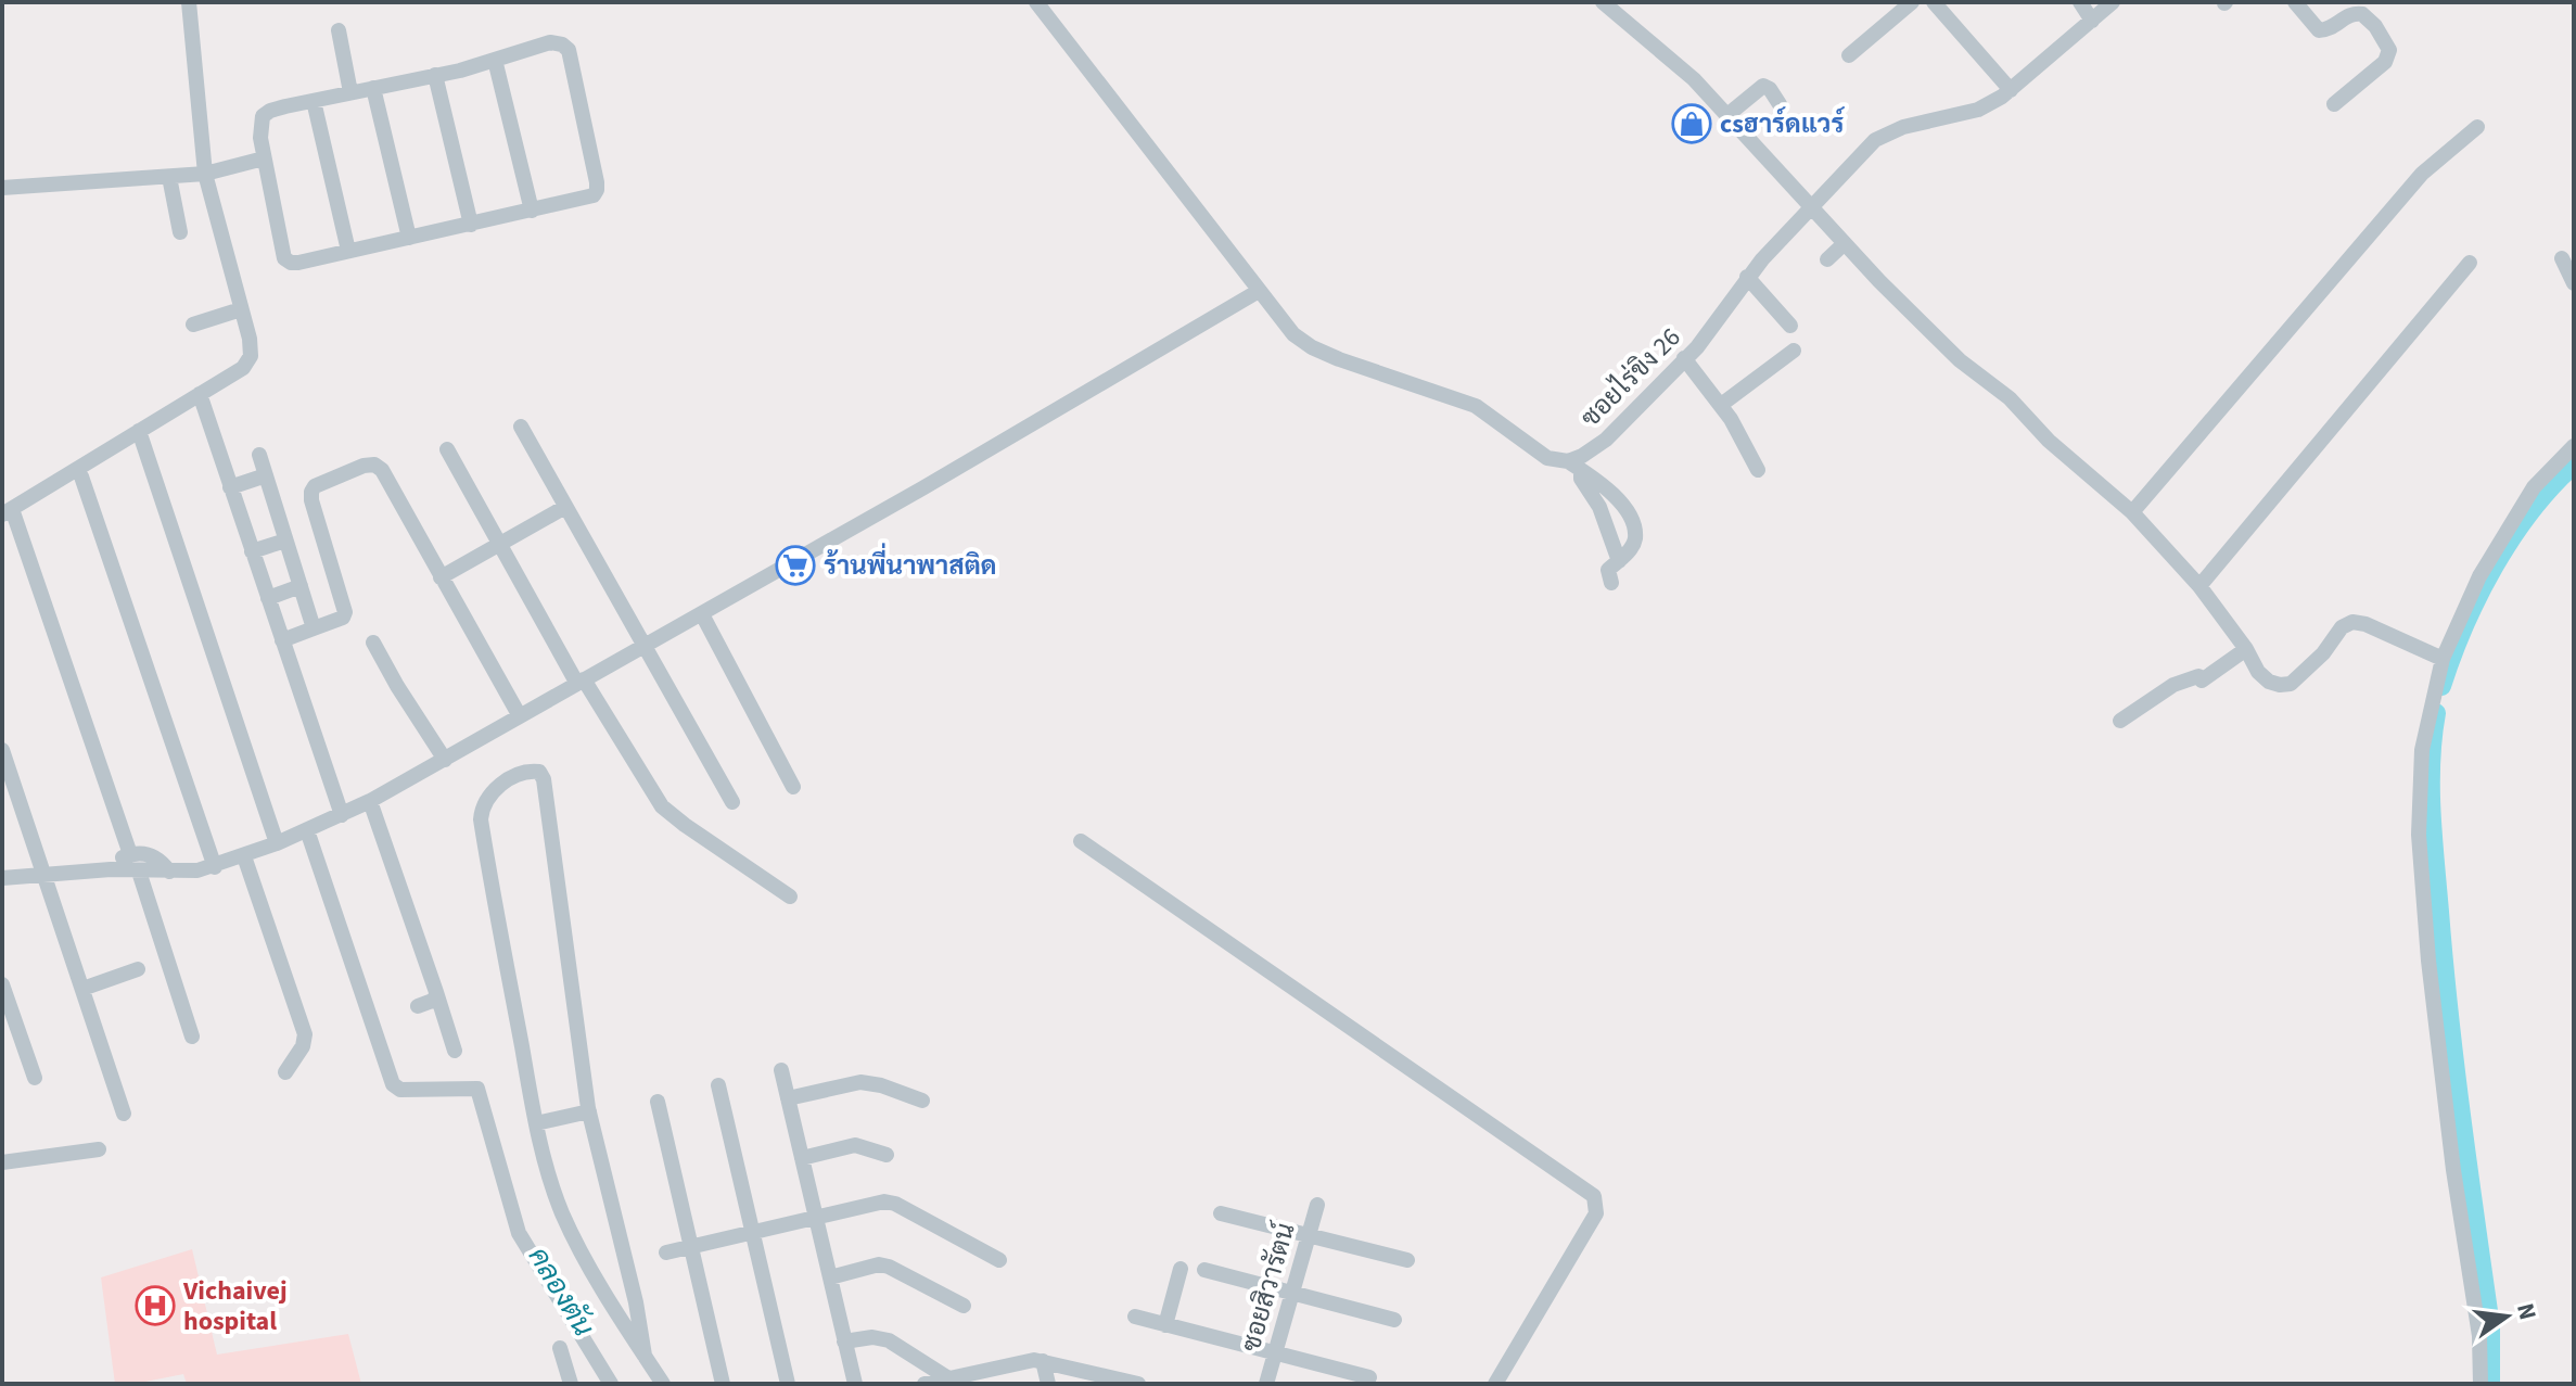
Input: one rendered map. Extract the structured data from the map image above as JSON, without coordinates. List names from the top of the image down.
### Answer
{
  "streets": {
    "street": ["ซอยไร่ขิง 26", "ซอยสิวารัตน์"]
  },
  "water": ["คลองตัน"],
  "places": {
    "shop": ["csฮาร์ดแวร์"],
    "supermarket": ["ร้านพี่นาพาสติด"],
    "hospital": ["Vichaivej hospital"]
  },
  "north": "right"
}
